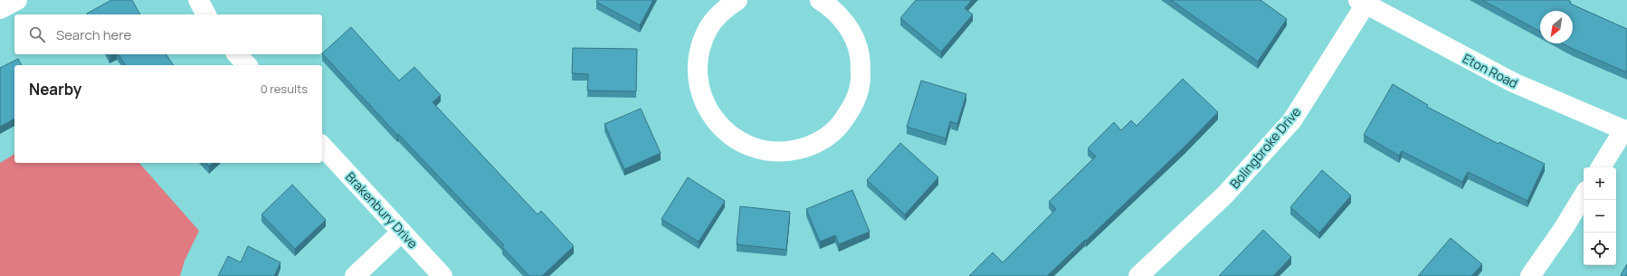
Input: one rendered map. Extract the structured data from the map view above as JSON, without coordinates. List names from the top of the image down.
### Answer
{
  "streets": {
    "street": ["Eton Road", "Bolingbroke Drive", "Brakenbury Drive"]
  },
  "crossings": [
    ["Eton Road", "Bolingbroke Drive"]
  ],
  "north": "bottom left",
  "page": {
    "search": "Search here",
    "heading": ["Nearby", "0 results"],
    "map_buttons": ["+", "−"]
  }
}
